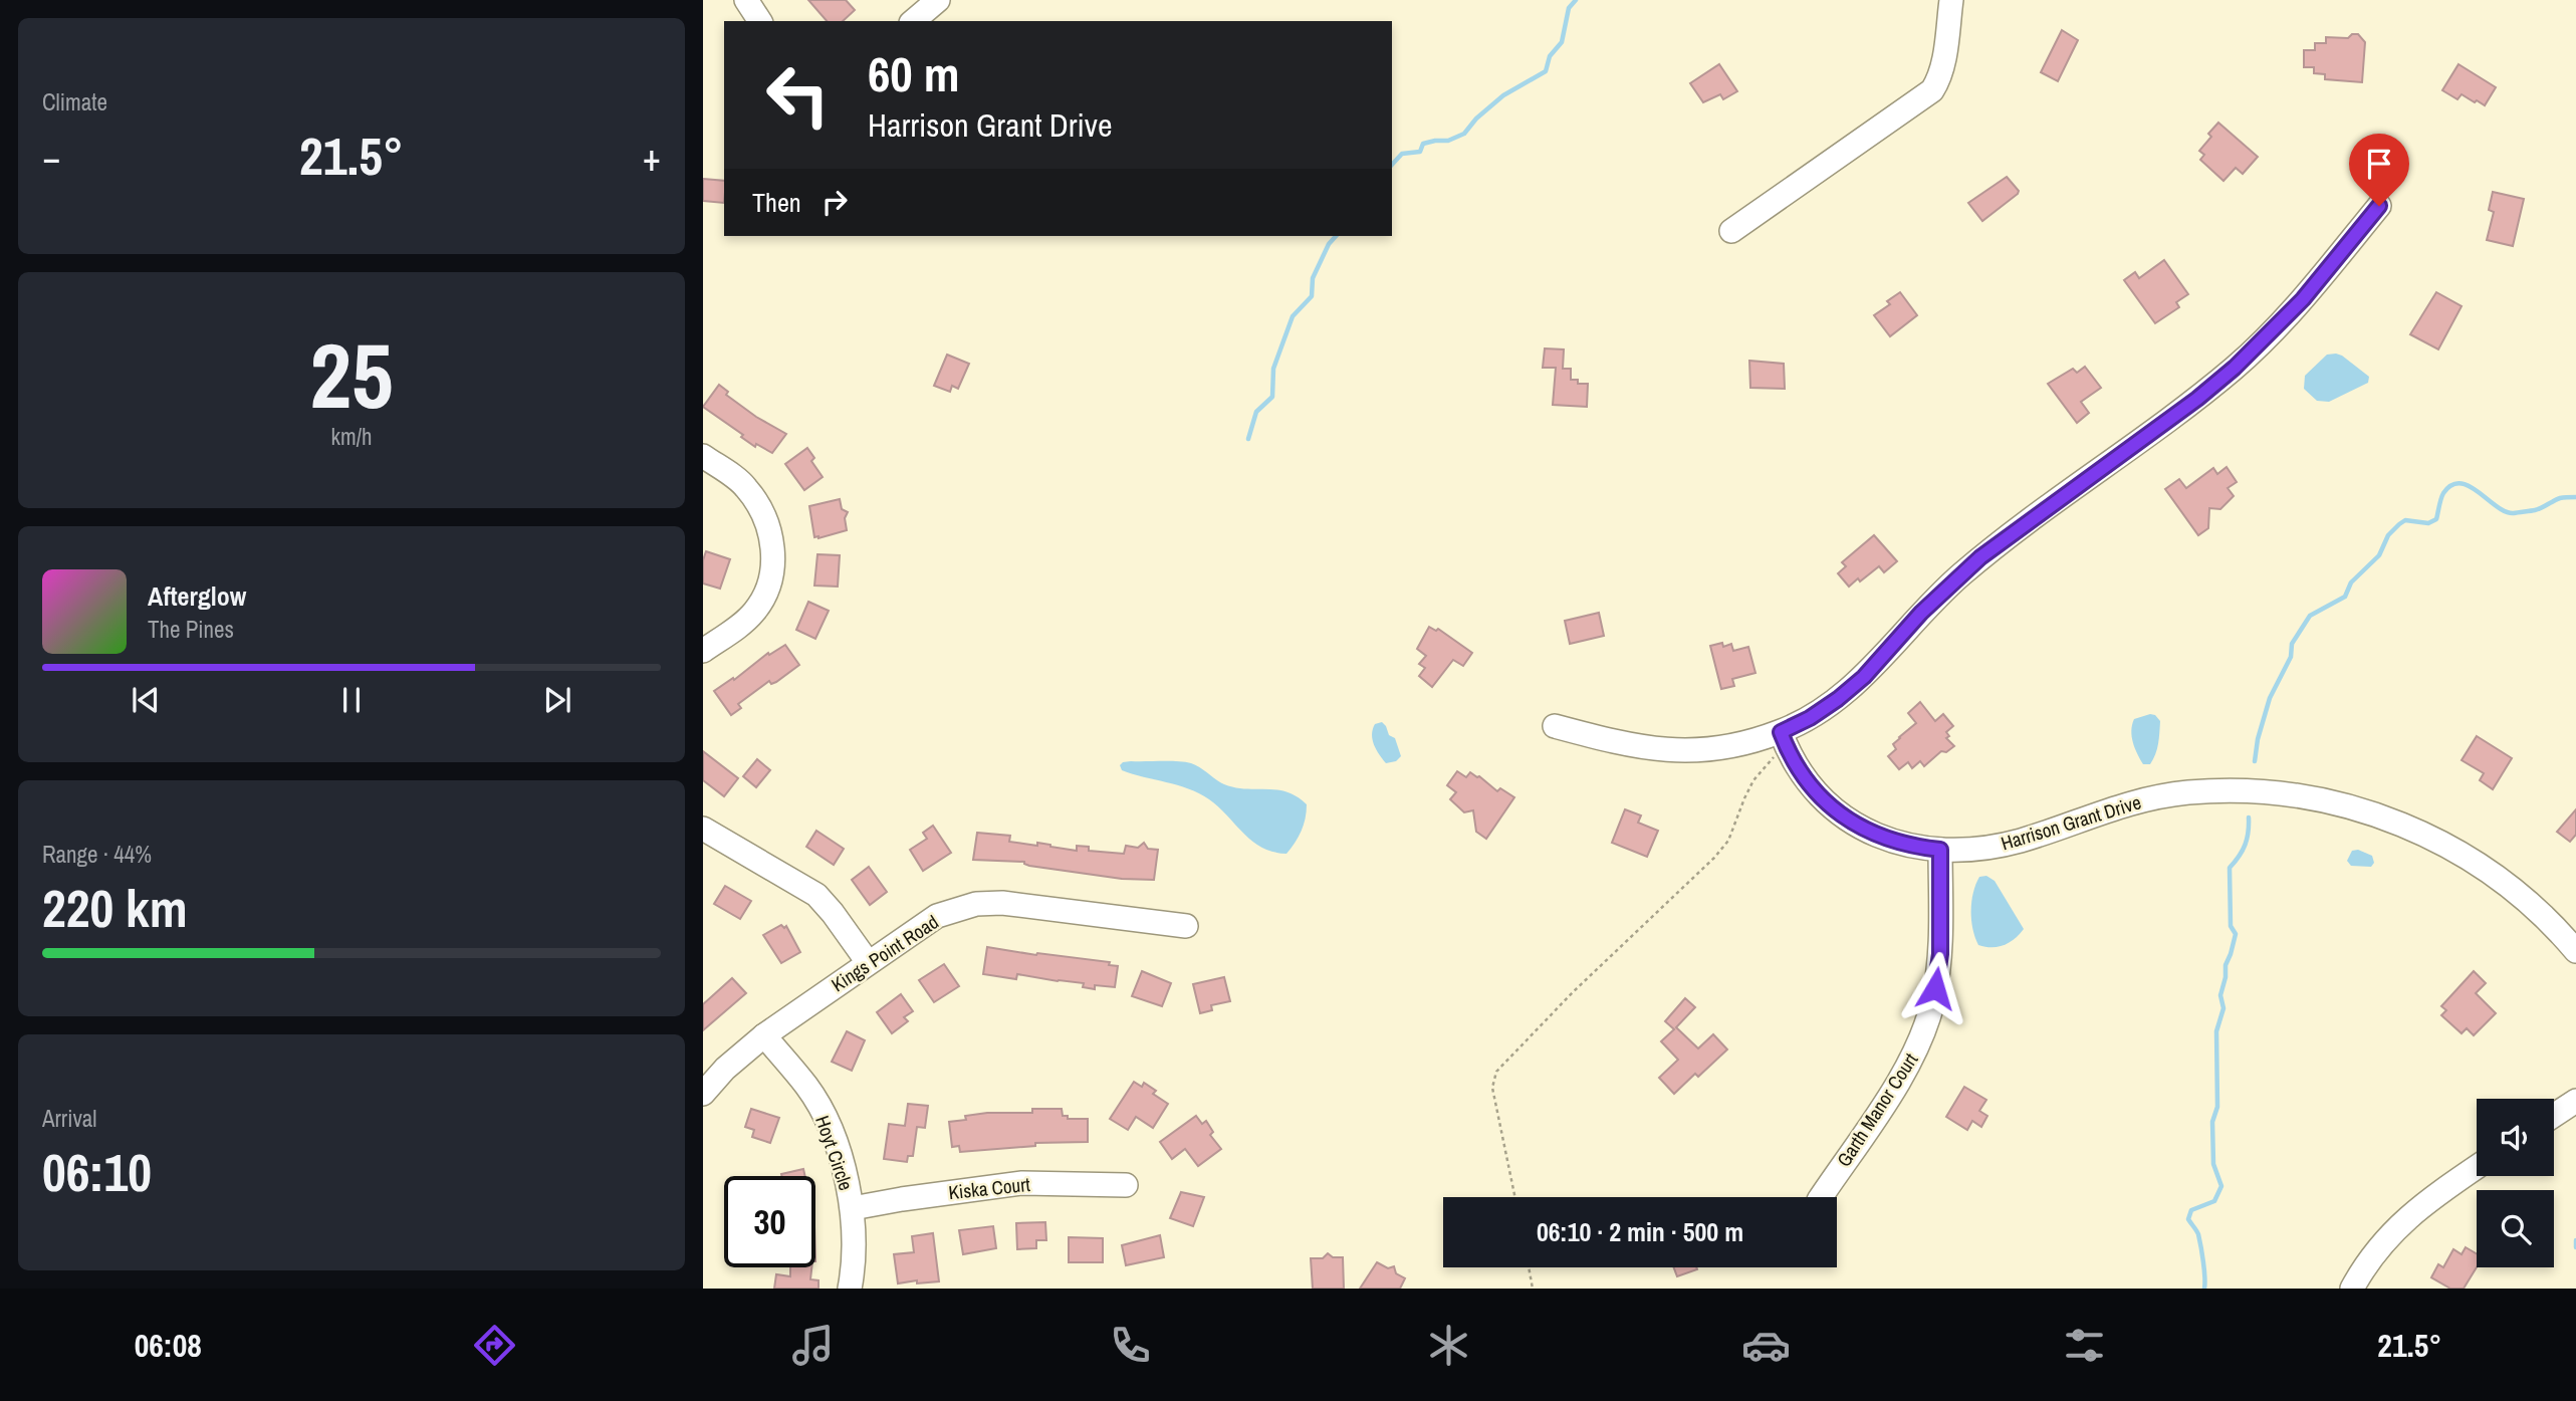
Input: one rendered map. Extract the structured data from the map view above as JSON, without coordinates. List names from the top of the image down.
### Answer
{
  "streets": {
    "street": [
      "Harrison Grant Drive",
      "Kings Point Road",
      "Garth Manor Court",
      "Hoyt Circle",
      "Kiska Court"
    ]
  },
  "crossings": [
    ["Harrison Grant Drive", "Garth Manor Court"],
    ["Kings Point Road", "Hoyt Circle"],
    ["Hoyt Circle", "Kiska Court"]
  ],
  "page": {
    "tile": [
      "Climate",
      ["25", "km/h"],
      ["Range · 44%", "220 km"],
      ["Arrival", "06:10"]
    ],
    "turn": ["60 m", "Harrison Grant Drive"],
    "heat": ["−", "21.5°", "+"],
    "then": "Then",
    "song": ["Afterglow", "The Pines"],
    "limit": "30",
    "trip": "06:10 · 2 min · 500 m",
    "tabs": ["06:08", "21.5°"]
  }
}
